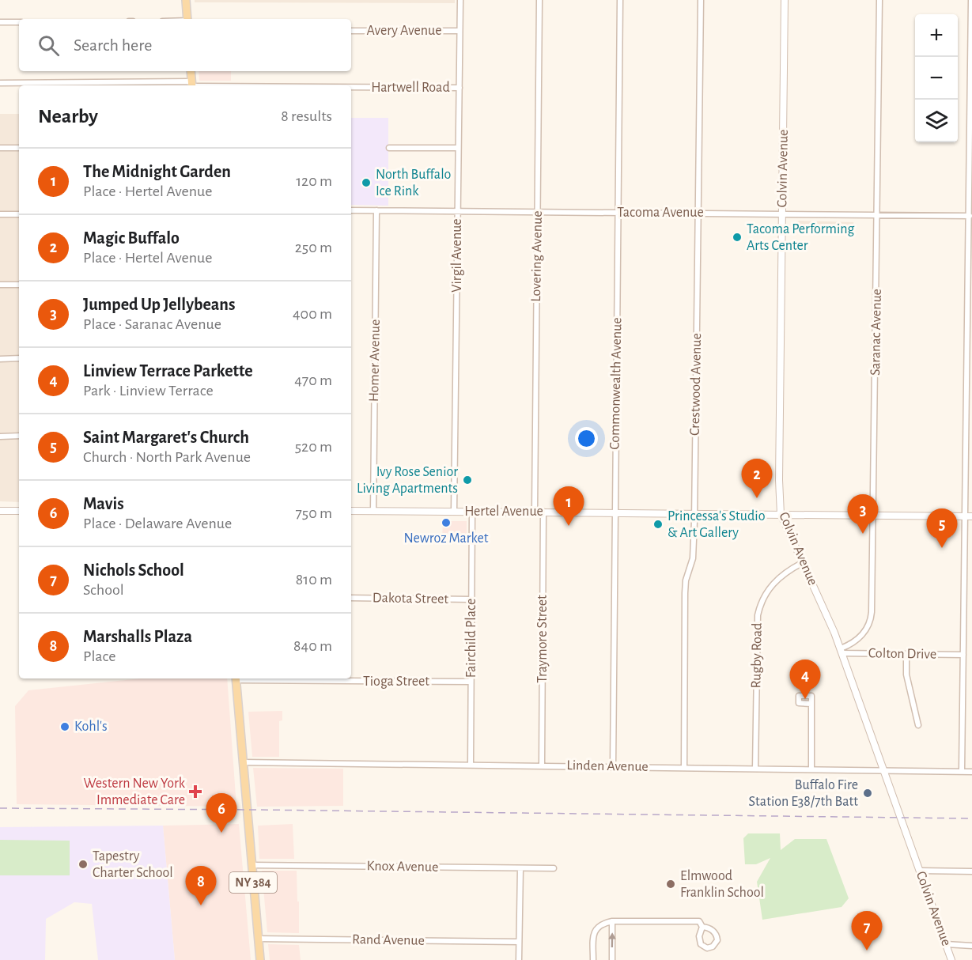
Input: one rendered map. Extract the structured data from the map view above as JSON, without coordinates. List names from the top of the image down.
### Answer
{
  "streets": {
    "main road": ["NY 384"],
    "street": [
      "Avery Avenue",
      "Hartwell Road",
      "Colvin Avenue",
      "Tacoma Avenue",
      "Virgil Avenue",
      "Lovering Avenue",
      "Saranac Avenue",
      "Homer Avenue",
      "Commonwealth Avenue",
      "Crestwood Avenue",
      "Hertel Avenue",
      "Dakota Street",
      "Fairchild Place",
      "Traymore Street",
      "Colton Drive",
      "Rugby Road",
      "Tioga Street",
      "Linden Avenue",
      "Knox Avenue",
      "Rand Avenue"
    ]
  },
  "crossings": [
    ["Avery Avenue", "Virgil Avenue"],
    ["Hartwell Road", "Virgil Avenue"],
    ["Colvin Avenue", "Tacoma Avenue"],
    ["Colvin Avenue", "Saranac Avenue"],
    ["Colvin Avenue", "Hertel Avenue"],
    ["Colvin Avenue", "Colton Drive"],
    ["Colvin Avenue", "Rugby Road"],
    ["Colvin Avenue", "Linden Avenue"],
    ["Tacoma Avenue", "Virgil Avenue"],
    ["Tacoma Avenue", "Lovering Avenue"],
    ["Tacoma Avenue", "Saranac Avenue"],
    ["Tacoma Avenue", "Homer Avenue"],
    ["Tacoma Avenue", "Commonwealth Avenue"],
    ["Tacoma Avenue", "Crestwood Avenue"],
    ["Virgil Avenue", "Hertel Avenue"],
    ["Lovering Avenue", "Hertel Avenue"],
    ["Saranac Avenue", "Hertel Avenue"],
    ["Saranac Avenue", "Colton Drive"],
    ["Homer Avenue", "Hertel Avenue"],
    ["Commonwealth Avenue", "Hertel Avenue"],
    ["Commonwealth Avenue", "Linden Avenue"],
    ["Crestwood Avenue", "Hertel Avenue"],
    ["Crestwood Avenue", "Linden Avenue"],
    ["Hertel Avenue", "Fairchild Place"],
    ["Hertel Avenue", "Traymore Street"],
    ["Dakota Street", "Fairchild Place"],
    ["Fairchild Place", "Tioga Street"],
    ["Fairchild Place", "Linden Avenue"],
    ["Traymore Street", "Linden Avenue"],
    ["Rugby Road", "Linden Avenue"],
    ["Tioga Street", "NY 384"],
    ["Linden Avenue", "NY 384"],
    ["Knox Avenue", "NY 384"],
    ["NY 384", "Rand Avenue"]
  ],
  "places": {
    "other": [
      "North Buffalo Ice Rink",
      "Tacoma Performing Arts Center",
      "Ivy Rose Senior Living Apartments",
      "Newroz Market",
      "Princessa's Studio & Art Gallery",
      "Kohl's",
      "Buffalo Fire Station E38/7th Batt",
      "Tapestry Charter School",
      "Elmwood Franklin School"
    ],
    "health": ["Western New York Immediate Care"]
  },
  "page": {
    "map_buttons": ["+", "−"],
    "search": "Search here",
    "heading": ["Nearby", "8 results"],
    "list": [
      {
        "mark": "1",
        "name": "The Midnight Garden",
        "note": "Place · Hertel Avenue",
        "value": "120 m"
      },
      {
        "mark": "2",
        "name": "Magic Buffalo",
        "note": "Place · Hertel Avenue",
        "value": "250 m"
      },
      {
        "mark": "3",
        "name": "Jumped Up Jellybeans",
        "note": "Place · Saranac Avenue",
        "value": "400 m"
      },
      {
        "mark": "4",
        "name": "Linview Terrace Parkette",
        "note": "Park · Linview Terrace",
        "value": "470 m"
      },
      {
        "mark": "5",
        "name": "Saint Margaret's Church",
        "note": "Church · North Park Avenue",
        "value": "520 m"
      },
      {
        "mark": "6",
        "name": "Mavis",
        "note": "Place · Delaware Avenue",
        "value": "750 m"
      },
      {
        "mark": "7",
        "name": "Nichols School",
        "note": "School",
        "value": "810 m"
      },
      {
        "mark": "8",
        "name": "Marshalls Plaza",
        "note": "Place",
        "value": "840 m"
      }
    ],
    "pins": [
      "2",
      "1",
      "3",
      "5",
      "4",
      "6",
      "8",
      "7"
    ]
  }
}
